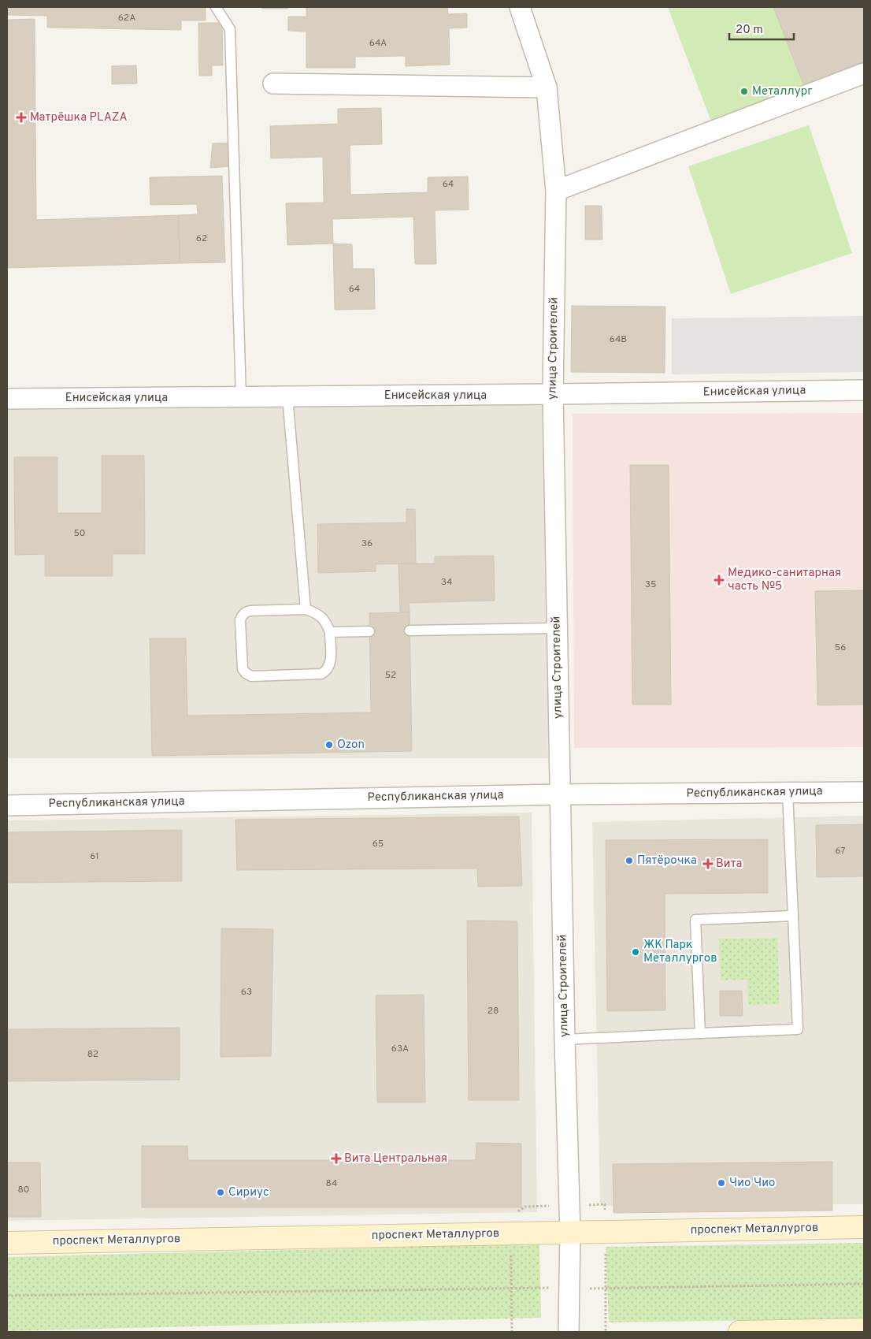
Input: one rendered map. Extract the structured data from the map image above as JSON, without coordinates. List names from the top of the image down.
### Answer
{
  "streets": {
    "street": [
      "улица Строителей",
      "Енисейская улица",
      "Республиканская улица",
      "проспект Металлургов"
    ]
  },
  "crossings": [
    ["улица Строителей", "Енисейская улица"],
    ["улица Строителей", "Республиканская улица"],
    ["улица Строителей", "проспект Металлургов"]
  ],
  "places": {
    "other": [
      "Металлург",
      "Ozon",
      "Пятёрочка",
      "ЖК Парк Металлургов",
      "Чио Чио",
      "Сириус"
    ],
    "health": [
      "Матрёшка PLAZA",
      "Медико-санитарная часть №5",
      "Вита",
      "Вита Центральная"
    ]
  },
  "house_numbers": [
    "62А",
    "64А",
    "64",
    "62",
    "64",
    "64В",
    "50",
    "36",
    "34",
    "35",
    "56",
    "52",
    "65",
    "67",
    "61",
    "63",
    "28",
    "63А",
    "82",
    "84",
    "80"
  ],
  "scale_bar": "20 m"
}
